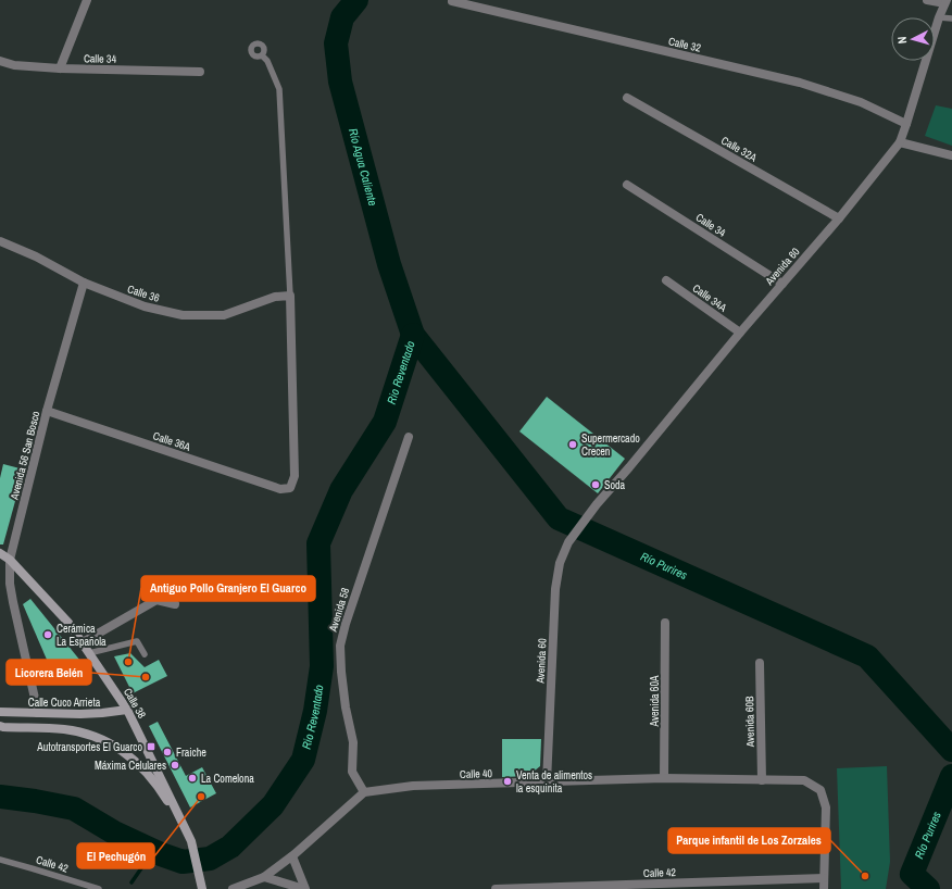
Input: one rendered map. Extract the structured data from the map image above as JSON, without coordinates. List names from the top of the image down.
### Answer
{
  "streets": {
    "main road": ["Calle Cuco Arrieta", "Calle 38"],
    "street": [
      "Calle 32",
      "Calle 34",
      "Calle 32A",
      "Avenida 60",
      "Calle 36",
      "Calle 34A",
      "Calle 36A",
      "Avenida 56 San Bosco",
      "Avenida 58",
      "Avenida 60A",
      "Avenida 60B",
      "Calle 40",
      "Calle 42"
    ]
  },
  "crossings": [
    ["Calle 32", "Avenida 60"],
    ["Calle 34", "Avenida 60"],
    ["Calle 32A", "Avenida 60"],
    ["Avenida 60", "Calle 34A"],
    ["Avenida 60", "Calle 40"],
    ["Calle 36", "Calle 36A"],
    ["Calle 36", "Avenida 56 San Bosco"],
    ["Calle 36A", "Avenida 56 San Bosco"],
    ["Avenida 56 San Bosco", "Calle Cuco Arrieta"],
    ["Avenida 56 San Bosco", "Calle 38"],
    ["Avenida 58", "Calle 40"],
    ["Avenida 60A", "Calle 40"],
    ["Calle Cuco Arrieta", "Calle 38"],
    ["Avenida 60B", "Calle 40"],
    ["Calle 40", "Calle 42"]
  ],
  "water": ["Río Agua Caliente", "Rio Reventado", "Río Purires"],
  "places": {
    "other": [
      "Supermercado Crecen",
      "Soda",
      "Cerámica La Española",
      "Antiguo Pollo Granjero El Guarco",
      "Licorera Belén",
      "Fraiche",
      "Máxima Celulares",
      "La Comelona",
      "Venta de alimentos la esquinita",
      "El Pechugón",
      "Parque infantil de Los Zorzales"
    ],
    "transit": ["Autotransportes El Guarco"]
  },
  "north": "left"
}
